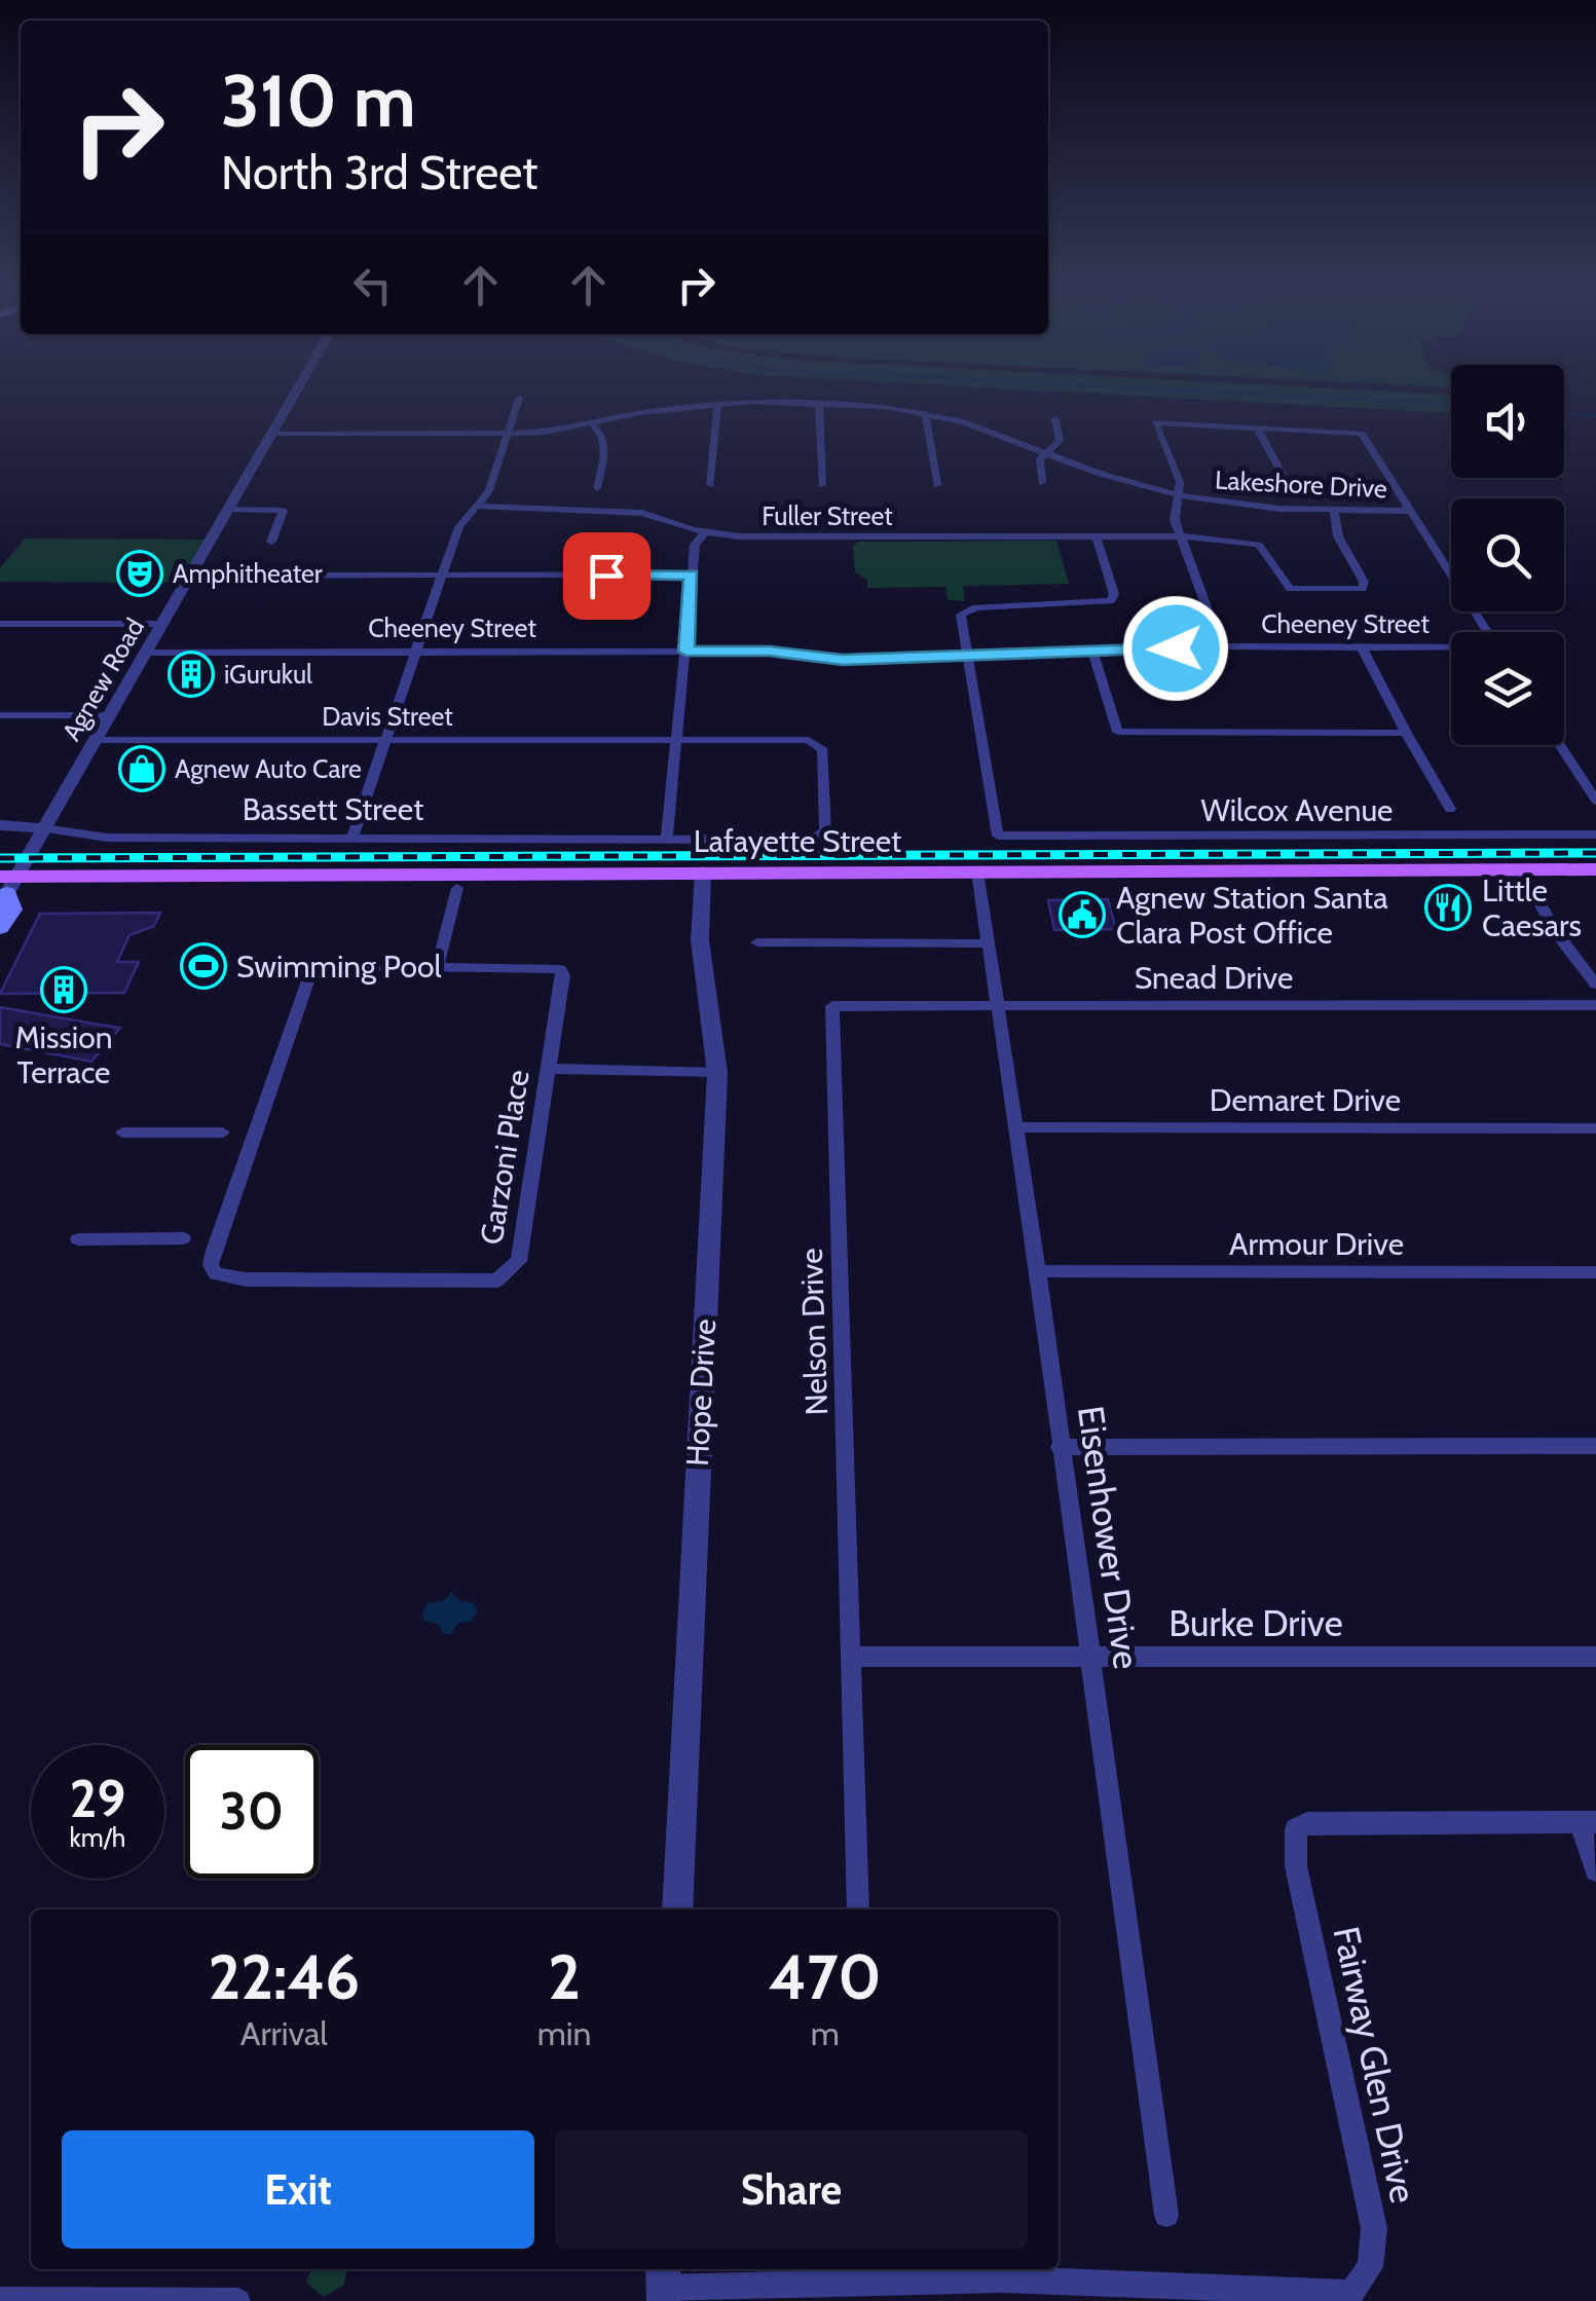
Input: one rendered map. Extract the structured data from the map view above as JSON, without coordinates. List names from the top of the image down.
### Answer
{
  "streets": {
    "main road": ["Agnew Road", "Lafayette Street"],
    "street": [
      "Lakeshore Drive",
      "Fuller Street",
      "Cheeney Street",
      "Davis Street",
      "Bassett Street",
      "Wilcox Avenue",
      "Snead Drive",
      "Demaret Drive",
      "Garzoni Place",
      "Armour Drive",
      "Nelson Drive",
      "Hope Drive",
      "Eisenhower Drive",
      "Burke Drive",
      "Fairway Glen Drive"
    ]
  },
  "crossings": [
    ["Lakeshore Drive", "Fuller Street"],
    ["Lakeshore Drive", "Agnew Road"],
    ["Cheeney Street", "Agnew Road"],
    ["Cheeney Street", "Wilcox Avenue"],
    ["Agnew Road", "Davis Street"],
    ["Agnew Road", "Bassett Street"],
    ["Agnew Road", "Lafayette Street"],
    ["Davis Street", "Bassett Street"],
    ["Lafayette Street", "Hope Drive"],
    ["Lafayette Street", "Eisenhower Drive"],
    ["Snead Drive", "Nelson Drive"],
    ["Snead Drive", "Eisenhower Drive"],
    ["Demaret Drive", "Eisenhower Drive"],
    ["Armour Drive", "Eisenhower Drive"],
    ["Nelson Drive", "Burke Drive"],
    ["Eisenhower Drive", "Burke Drive"]
  ],
  "places": {
    "theatre": ["Amphitheater"],
    "building": ["iGurukul", "Mission Terrace"],
    "shop": ["Agnew Auto Care"],
    "restaurant": ["Little Caesars"],
    "public building": ["Agnew Station Santa Clara Post Office"],
    "sports": ["Swimming Pool"]
  },
  "page": {
    "turn": ["310 m", "North 3rd Street"],
    "speed": "29 km/h",
    "limit": "30",
    "eta": [
      "22:46",
      "Arrival",
      "2",
      "min",
      "470",
      "m"
    ],
    "buttons": ["Exit", "Share"]
  }
}
